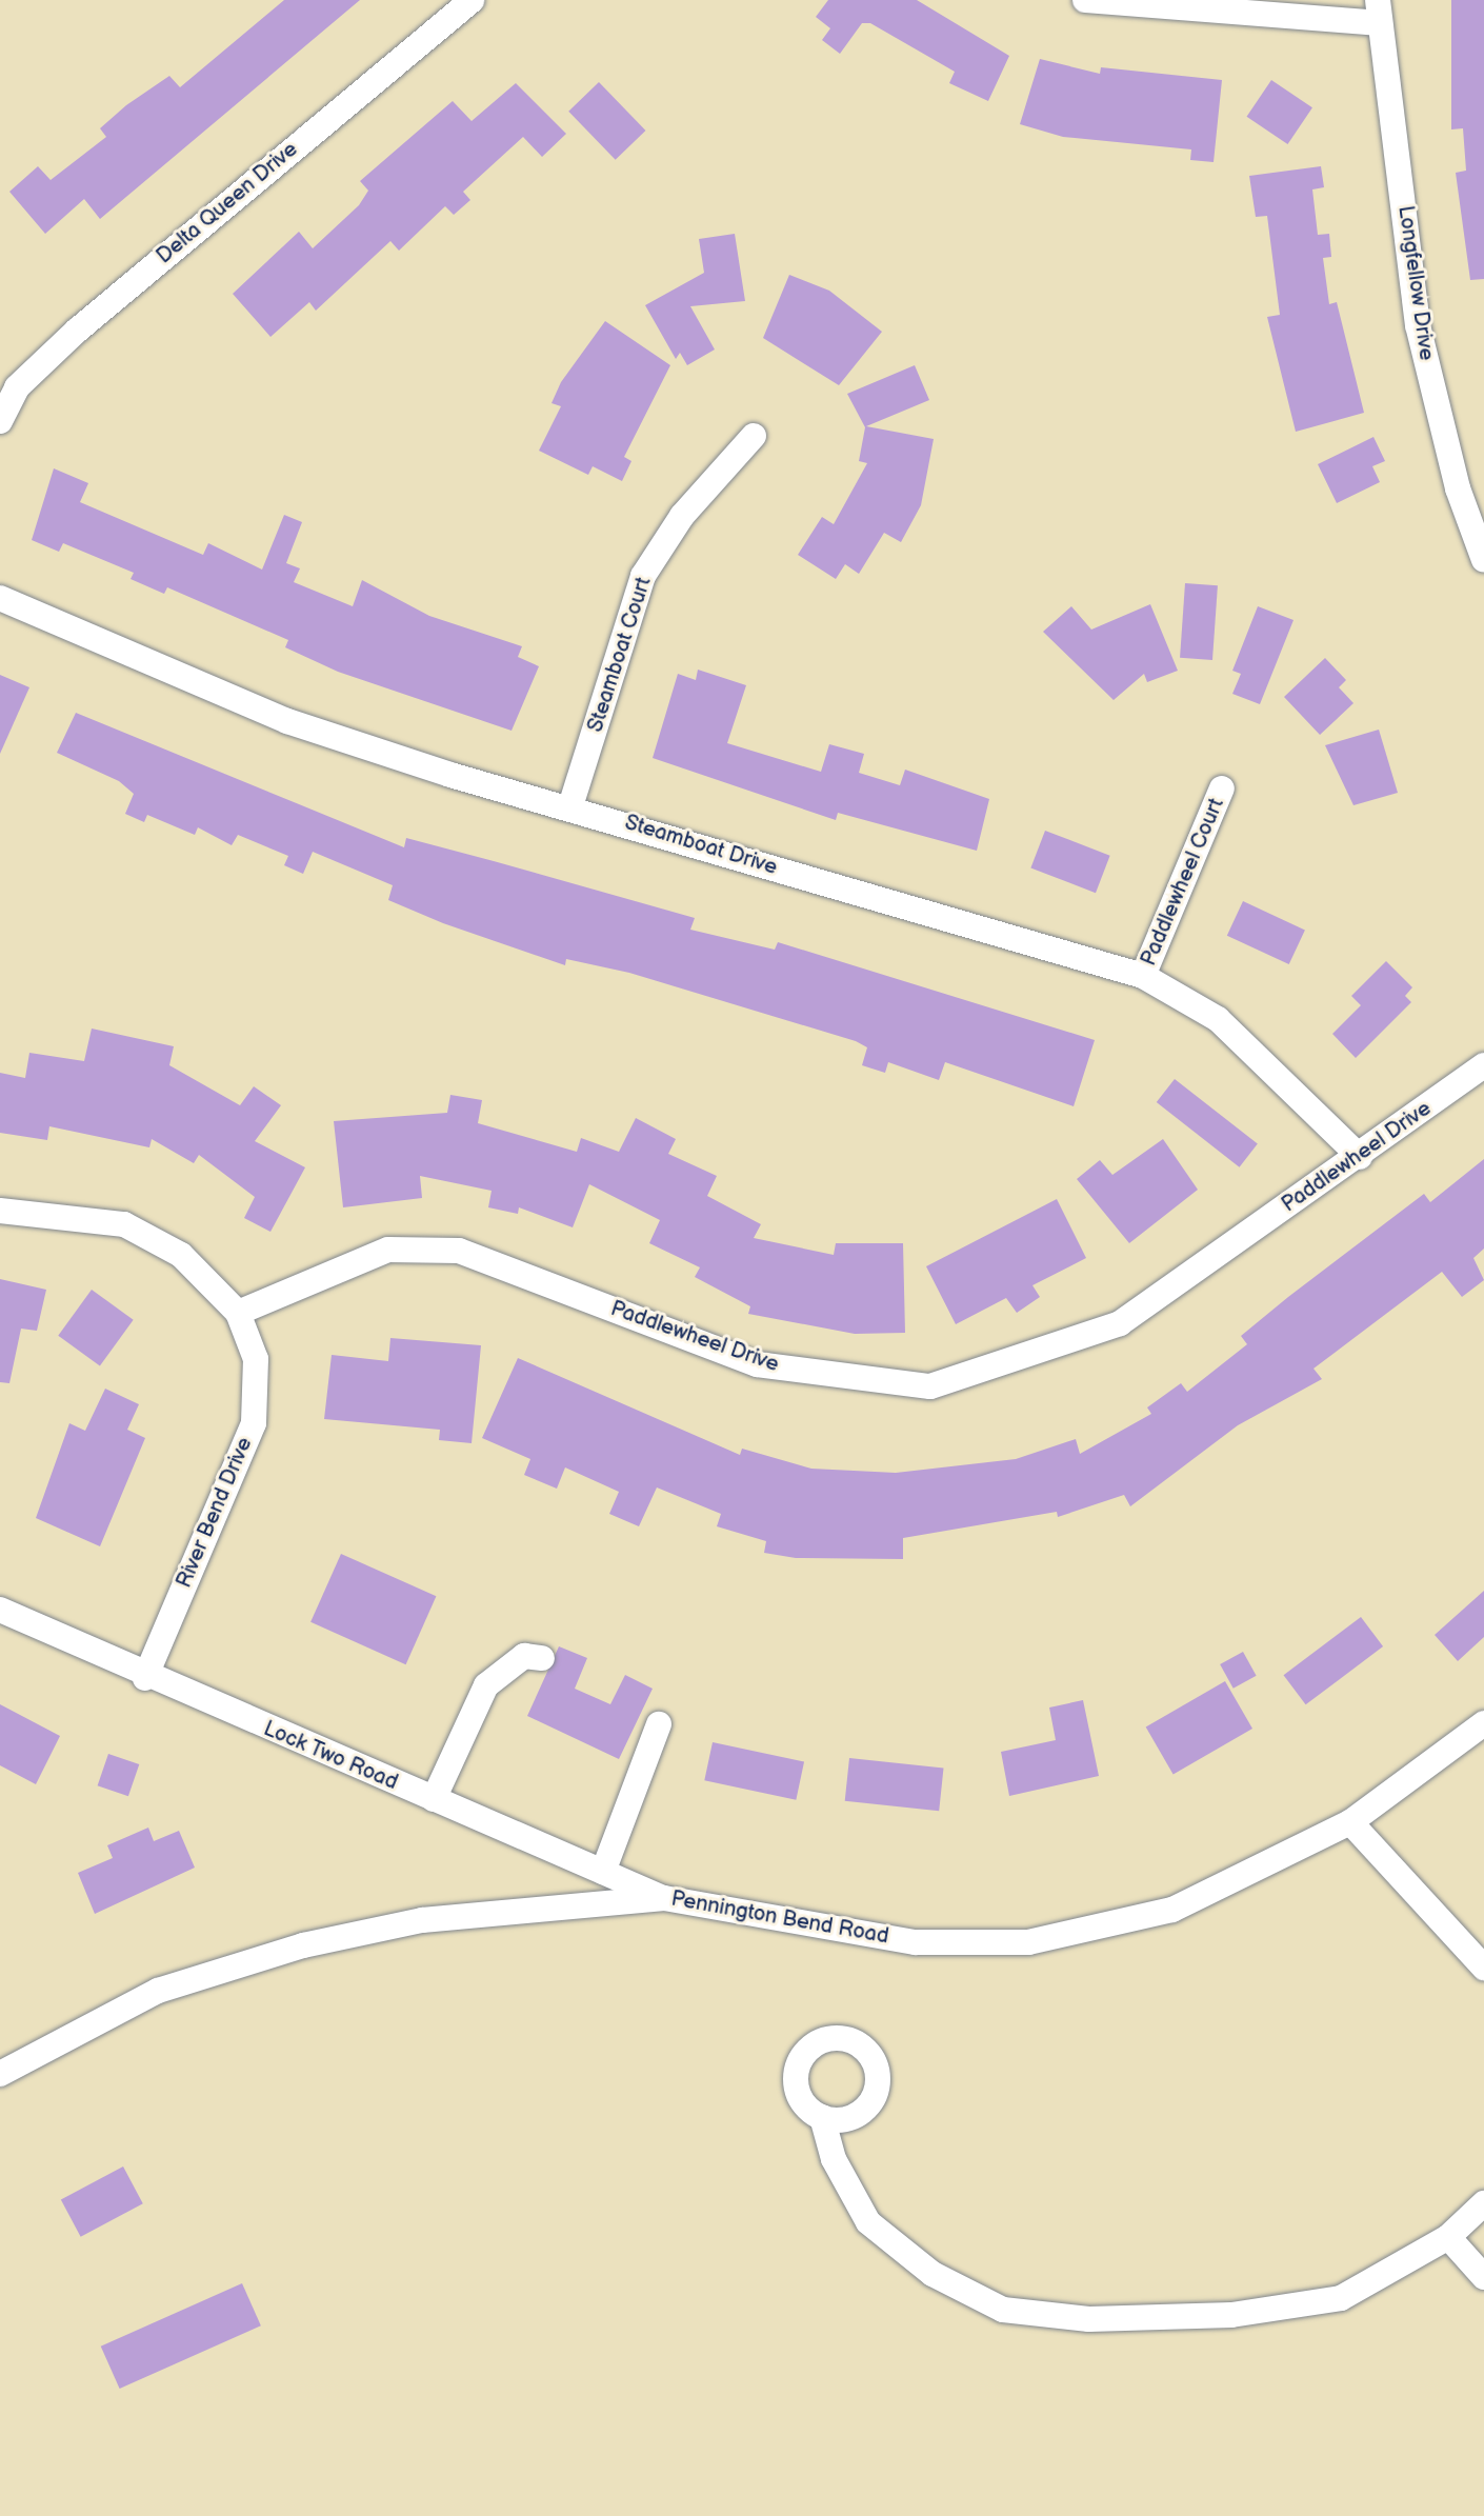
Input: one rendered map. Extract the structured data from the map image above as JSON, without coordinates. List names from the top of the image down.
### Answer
{
  "streets": {
    "street": [
      "Delta Queen Drive",
      "Longfellow Drive",
      "Steamboat Court",
      "Steamboat Drive",
      "Paddlewheel Court",
      "Paddlewheel Drive",
      "River Bend Drive",
      "Lock Two Road",
      "Pennington Bend Road"
    ]
  },
  "crossings": [
    ["Steamboat Court", "Steamboat Drive"],
    ["Steamboat Drive", "Paddlewheel Court"],
    ["Steamboat Drive", "Paddlewheel Drive"],
    ["Paddlewheel Drive", "River Bend Drive"],
    ["River Bend Drive", "Lock Two Road"],
    ["Lock Two Road", "Pennington Bend Road"]
  ]
}
